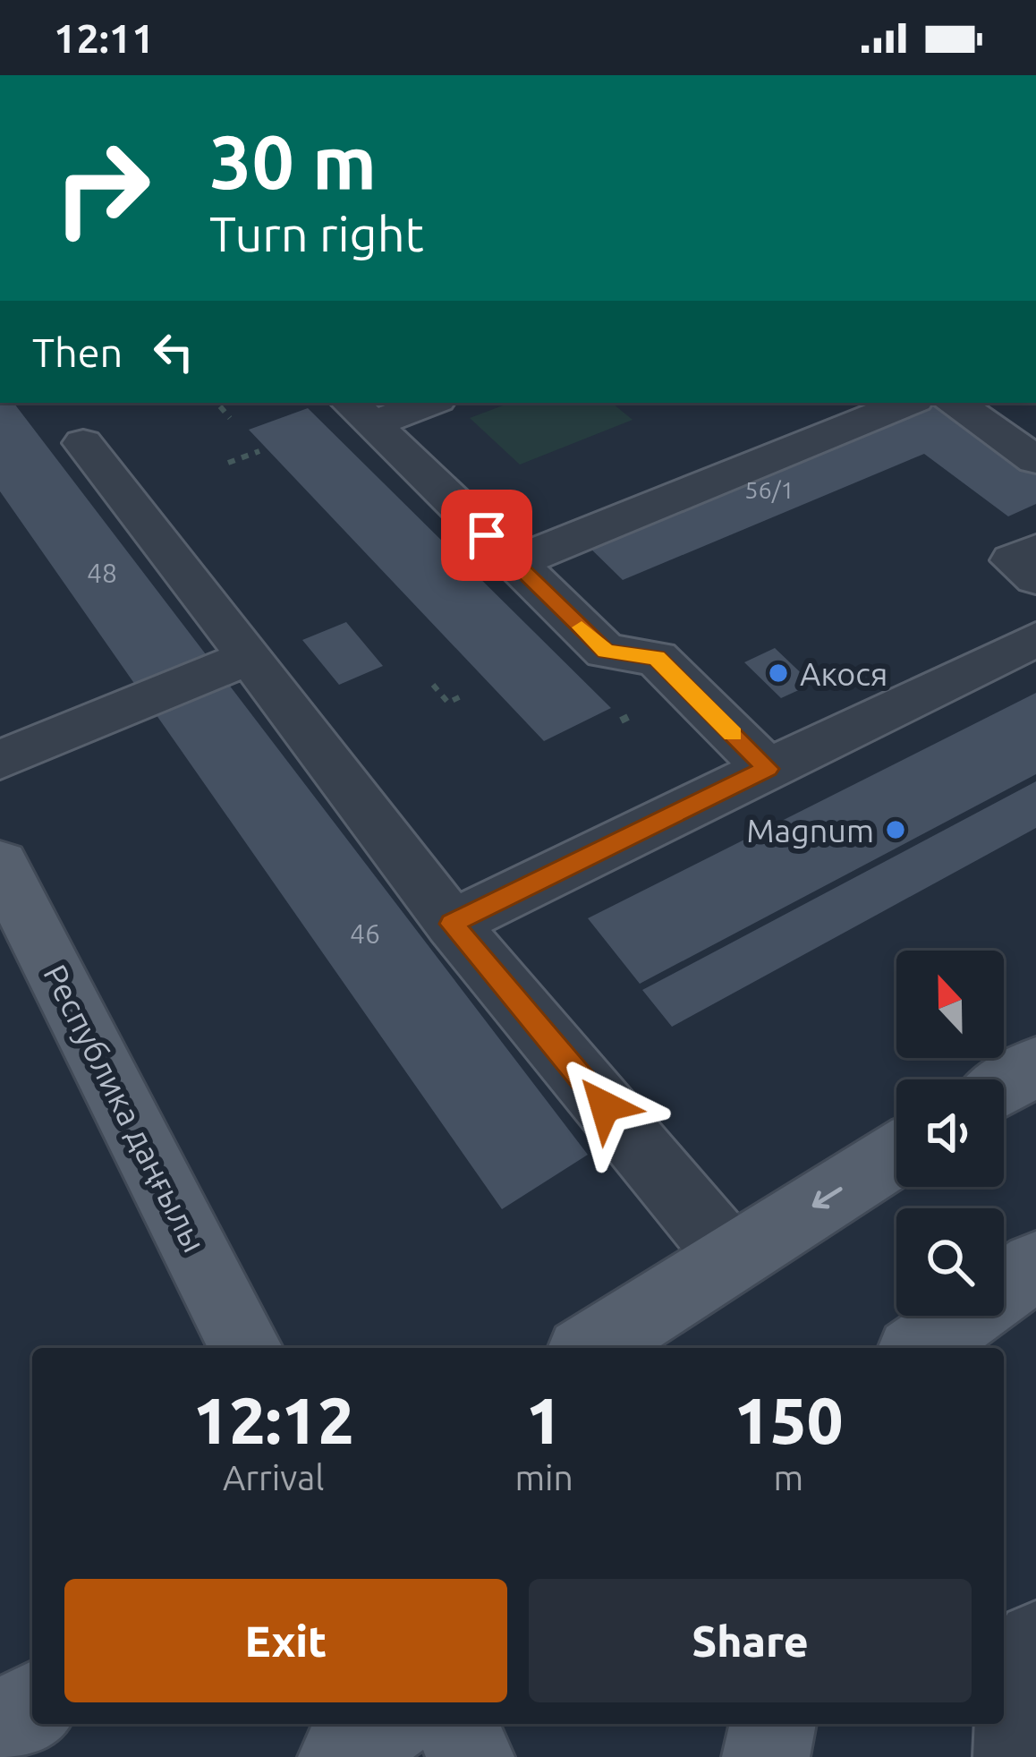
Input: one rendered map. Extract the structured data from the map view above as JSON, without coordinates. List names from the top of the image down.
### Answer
{
  "streets": {
    "main road": ["Республика даңғылы"]
  },
  "places": ["Акося", "Magnum"],
  "house_numbers": ["56/1", "48", "46"],
  "north": "top",
  "page": {
    "status": "12:11",
    "turn": ["30 m", "Turn right"],
    "then": "Then",
    "eta": [
      "12:12",
      "Arrival",
      "1",
      "min",
      "150",
      "m"
    ],
    "buttons": ["Exit", "Share"]
  }
}
